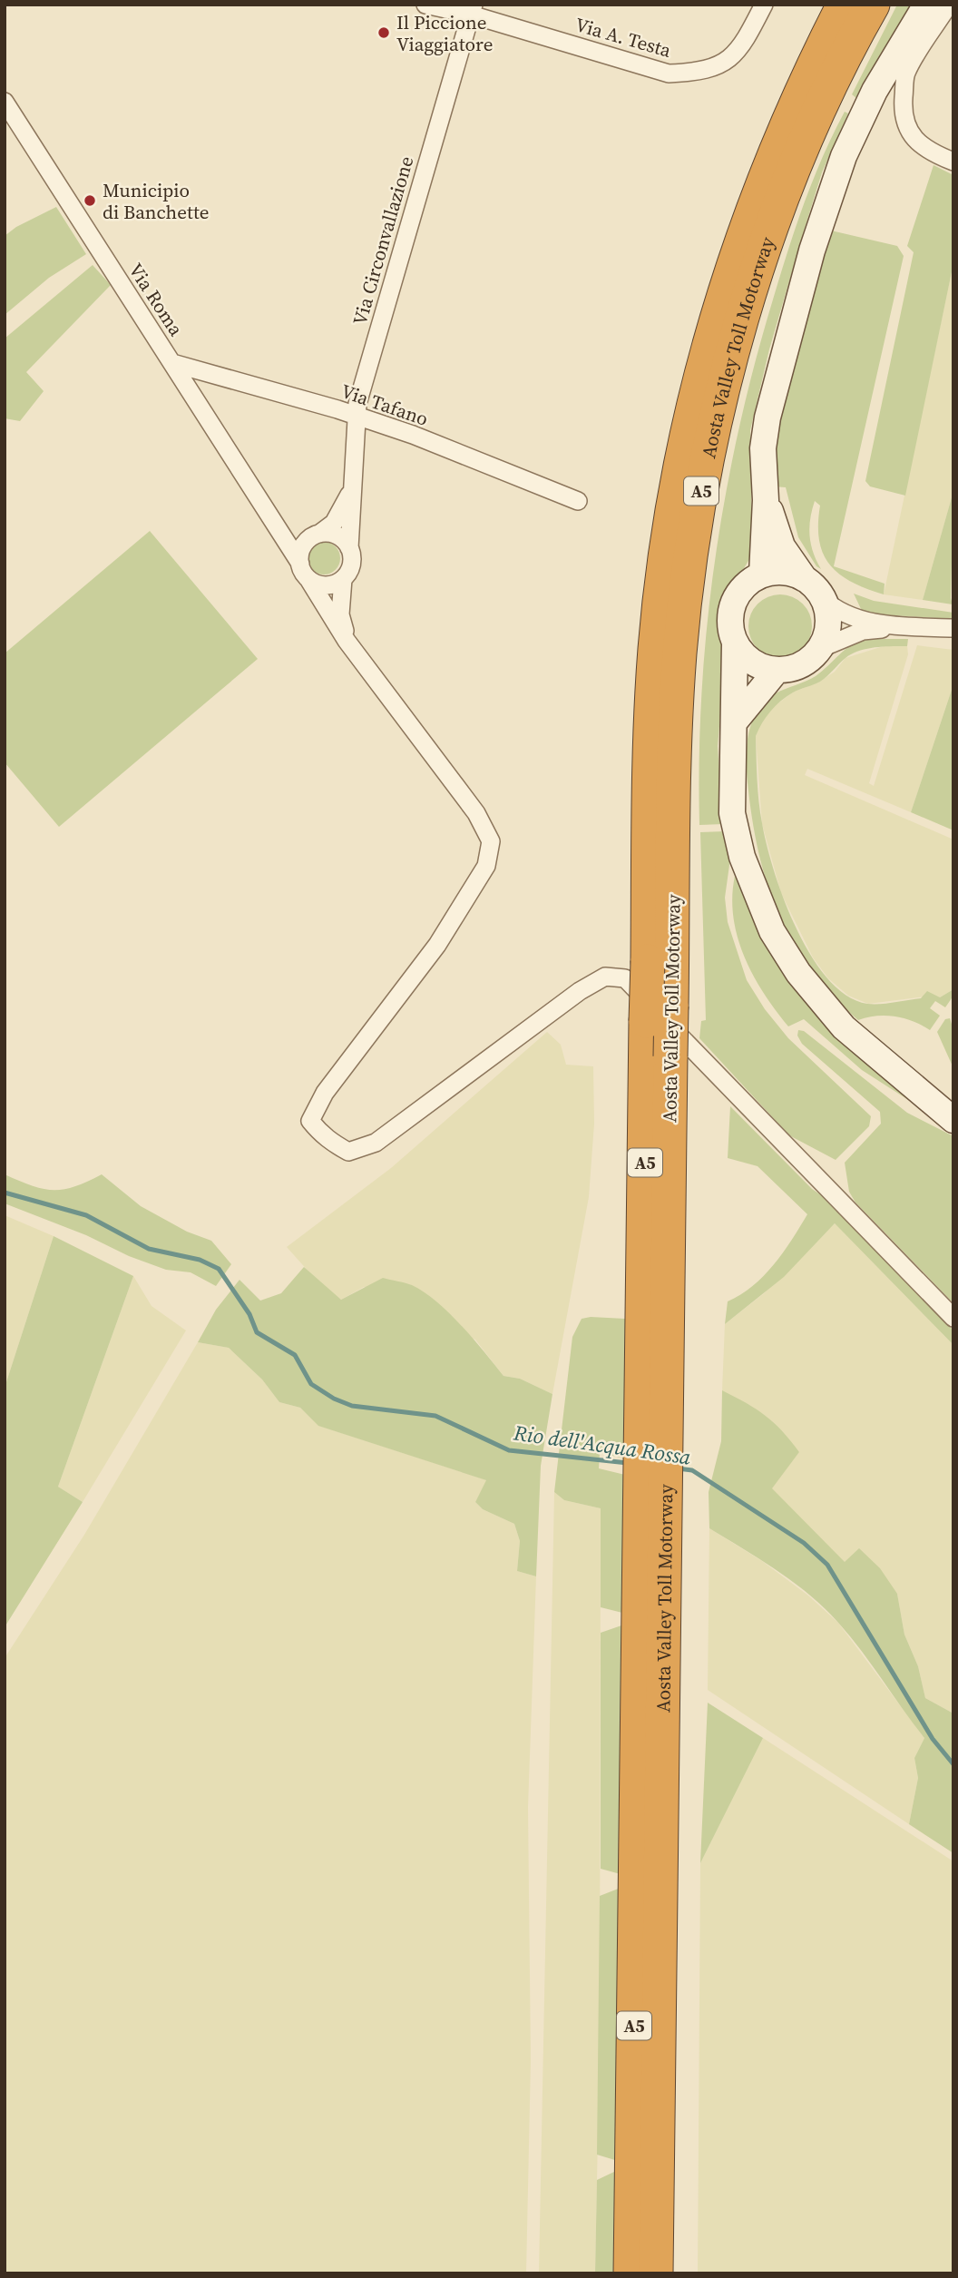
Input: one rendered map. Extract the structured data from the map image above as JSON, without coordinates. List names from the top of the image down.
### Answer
{
  "streets": {
    "highway": ["Aosta Valley Toll Motorway", "A5"],
    "street": [
      "Via A. Testa",
      "Via Circonvallazione",
      "Via Roma",
      "Via Tafano"
    ]
  },
  "crossings": [
    ["Via A. Testa", "Via Circonvallazione"],
    ["Via Circonvallazione", "Via Roma"],
    ["Via Circonvallazione", "Via Tafano"],
    ["Via Roma", "Via Tafano"]
  ],
  "water": ["Rio dell'Acqua Rossa"],
  "places": ["Il Piccione Viaggiatore", "Municipio di Banchette"]
}
